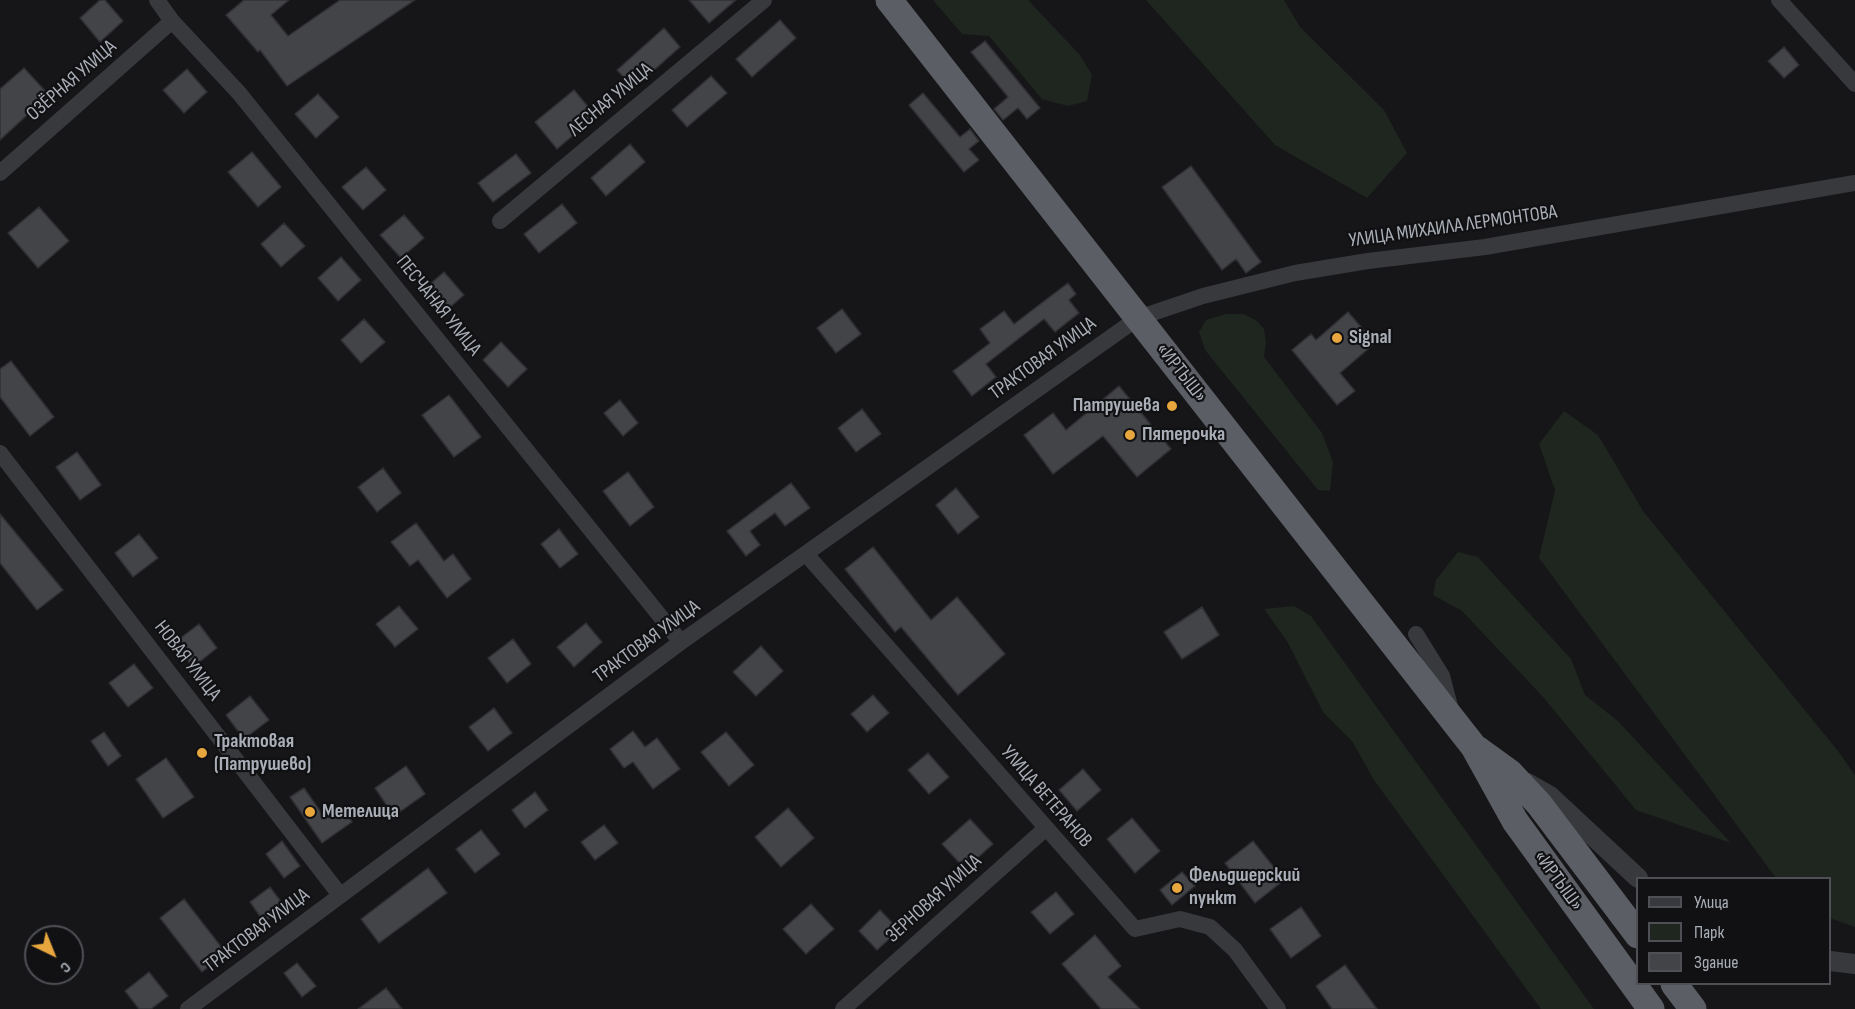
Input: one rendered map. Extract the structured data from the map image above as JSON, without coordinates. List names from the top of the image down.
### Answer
{
  "streets": {
    "highway": ["«ИРТЫШ»"],
    "street": [
      "ОЗЁРНАЯ УЛИЦА",
      "ЛЕСНАЯ УЛИЦА",
      "УЛИЦА МИХАИЛА ЛЕРМОНТОВА",
      "ПЕСЧАНАЯ УЛИЦА",
      "ТРАКТОВАЯ УЛИЦА",
      "НОВАЯ УЛИЦА",
      "УЛИЦА ВЕТЕРАНОВ",
      "ЗЕРНОВАЯ УЛИЦА"
    ]
  },
  "crossings": [
    ["ОЗЁРНАЯ УЛИЦА", "ПЕСЧАНАЯ УЛИЦА"],
    ["УЛИЦА МИХАИЛА ЛЕРМОНТОВА", "ТРАКТОВАЯ УЛИЦА"],
    ["УЛИЦА МИХАИЛА ЛЕРМОНТОВА", "«ИРТЫШ»"],
    ["ПЕСЧАНАЯ УЛИЦА", "ТРАКТОВАЯ УЛИЦА"],
    ["ТРАКТОВАЯ УЛИЦА", "«ИРТЫШ»"],
    ["ТРАКТОВАЯ УЛИЦА", "НОВАЯ УЛИЦА"],
    ["ТРАКТОВАЯ УЛИЦА", "УЛИЦА ВЕТЕРАНОВ"],
    ["УЛИЦА ВЕТЕРАНОВ", "ЗЕРНОВАЯ УЛИЦА"]
  ],
  "places": [
    "Signal",
    "Патрушева",
    "Пятерочка",
    "Трактовая (Патрушево)",
    "Метелица",
    "Фельдшерский пункт"
  ],
  "legend": ["Улица", "Парк", "Здание"],
  "north": "bottom right"
}
